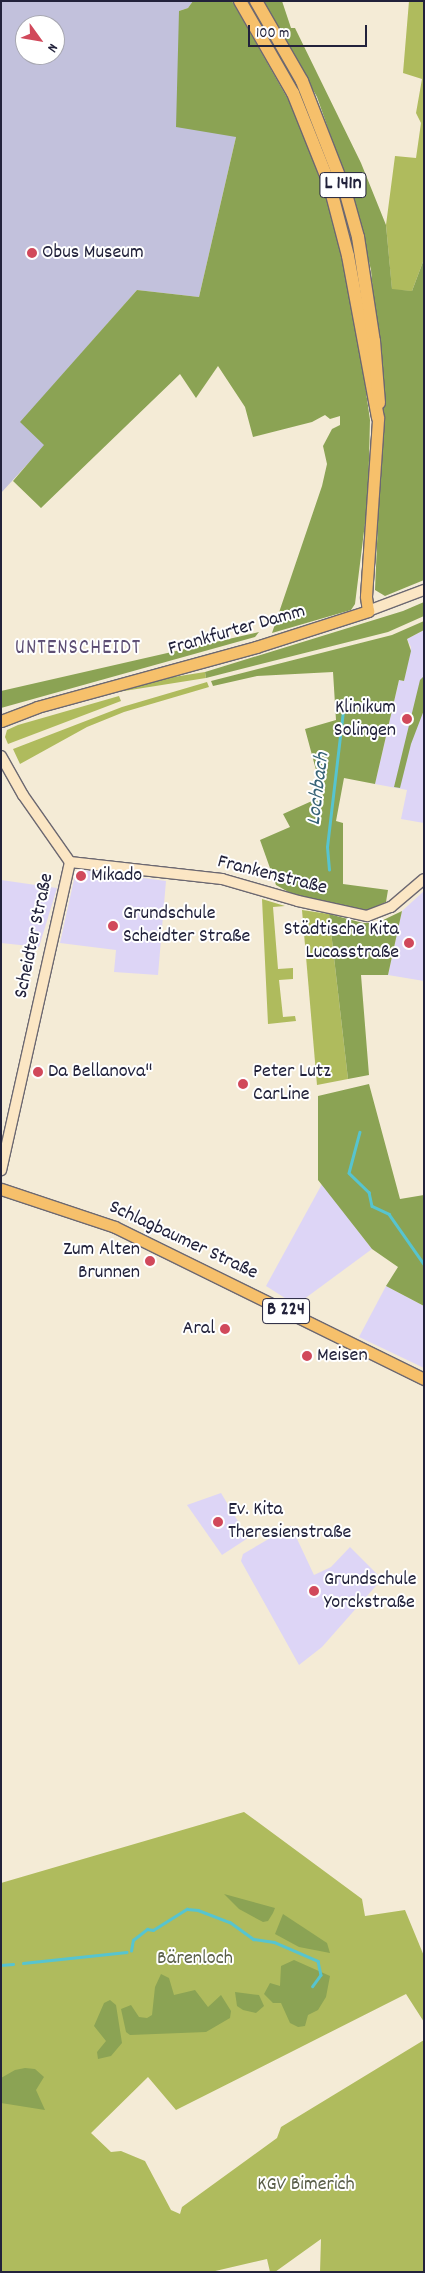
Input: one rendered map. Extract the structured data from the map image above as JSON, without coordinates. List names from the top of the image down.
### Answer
{
  "streets": {
    "highway": ["L 141n"],
    "main road": ["Frankfurter Damm", "Schlagbaumer Straße", "B 224"],
    "street": ["Frankenstraße", "Scheidter Straße"]
  },
  "crossings": [
    ["L 141n", "Frankfurter Damm"],
    ["Frankenstraße", "Scheidter Straße"]
  ],
  "districts": ["UNTENSCHEIDT"],
  "water": ["Lochbach"],
  "parks": ["Bärenloch", "KGV Bimerich"],
  "places": [
    "Obus Museum",
    "Klinikum Solingen",
    "Mikado",
    "Grundschule Scheidter Straße",
    "Städtische Kita Lucasstraße",
    "Da Bellanova\"",
    "Peter Lutz CarLine",
    "Zum Alten Brunnen",
    "Aral",
    "Meisen",
    "Ev. Kita Theresienstraße",
    "Grundschule Yorckstraße"
  ],
  "scale_bar": "100 m",
  "north": "bottom right"
}
